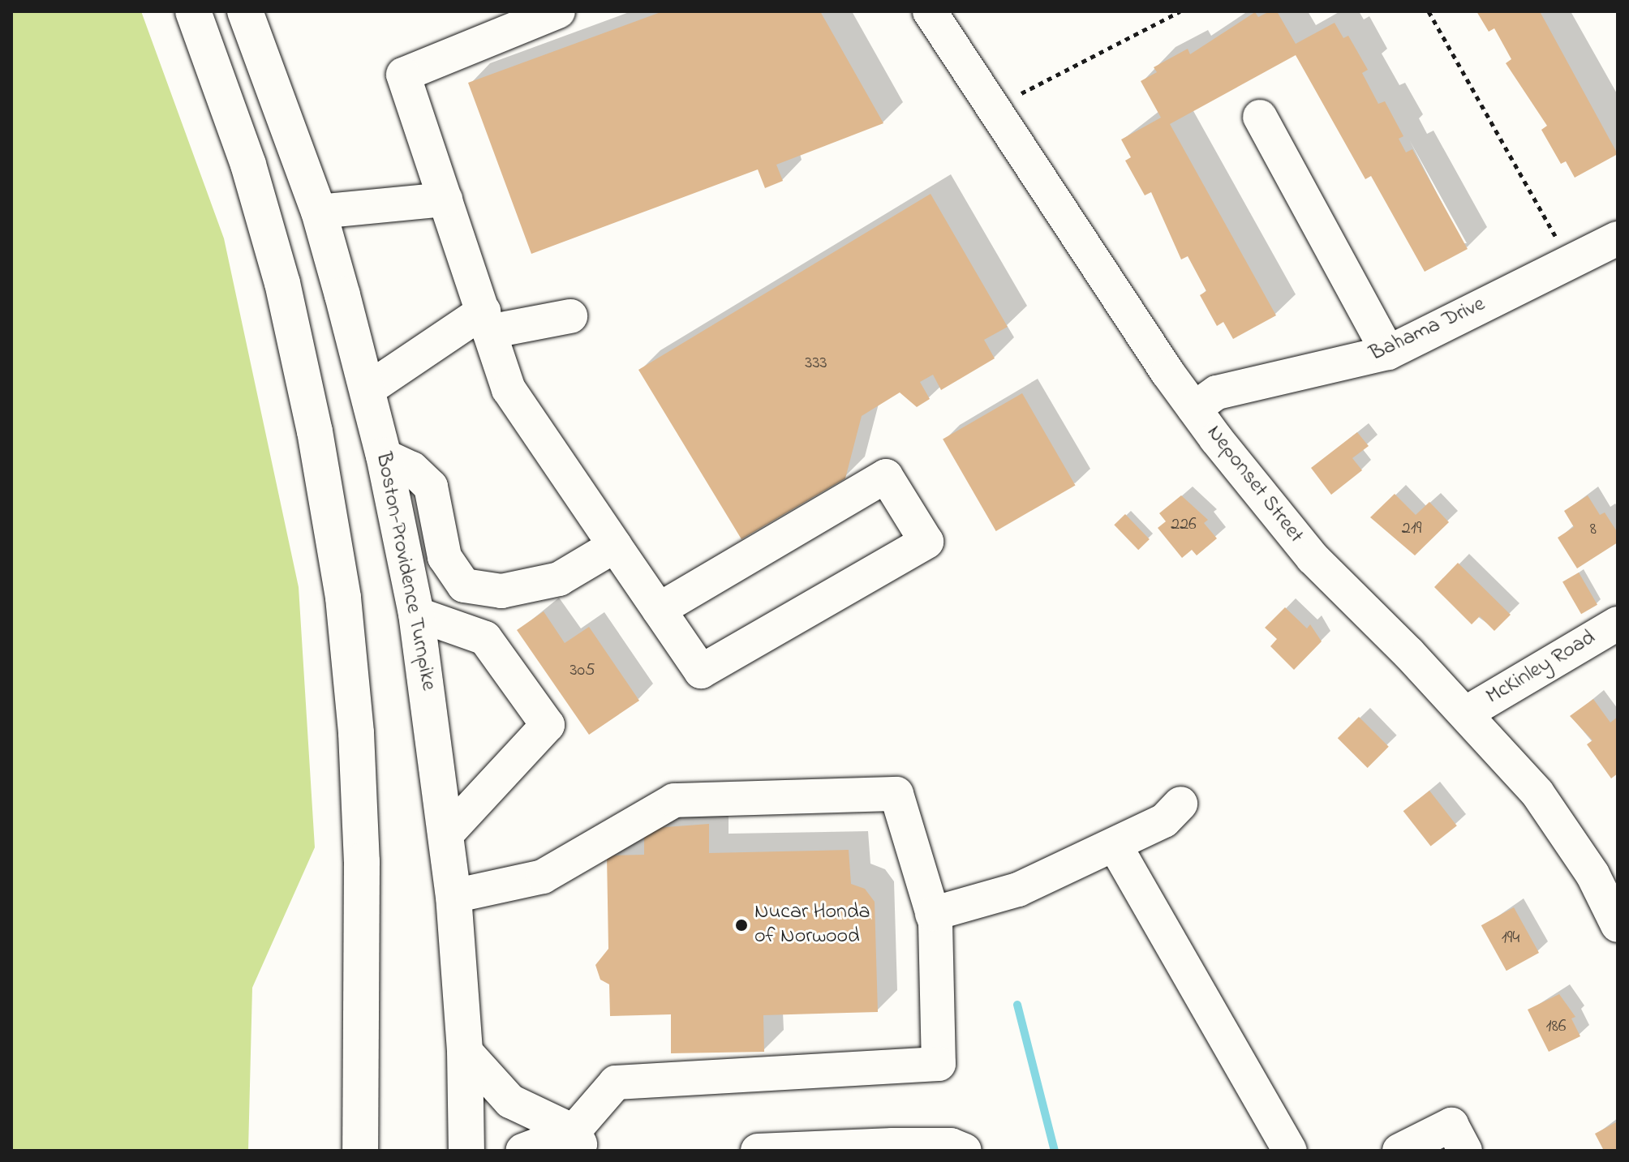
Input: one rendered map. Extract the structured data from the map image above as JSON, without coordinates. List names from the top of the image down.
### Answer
{
  "streets": {
    "main road": ["Boston-Providence Turnpike"],
    "street": ["Bahama Drive", "Neponset Street", "McKinley Road"]
  },
  "crossings": [
    ["Bahama Drive", "Neponset Street"],
    ["Neponset Street", "McKinley Road"]
  ],
  "places": ["Nucar Honda of Norwood"],
  "house_numbers": [
    "333",
    "226",
    "219",
    "8",
    "305",
    "194",
    "186"
  ]
}
